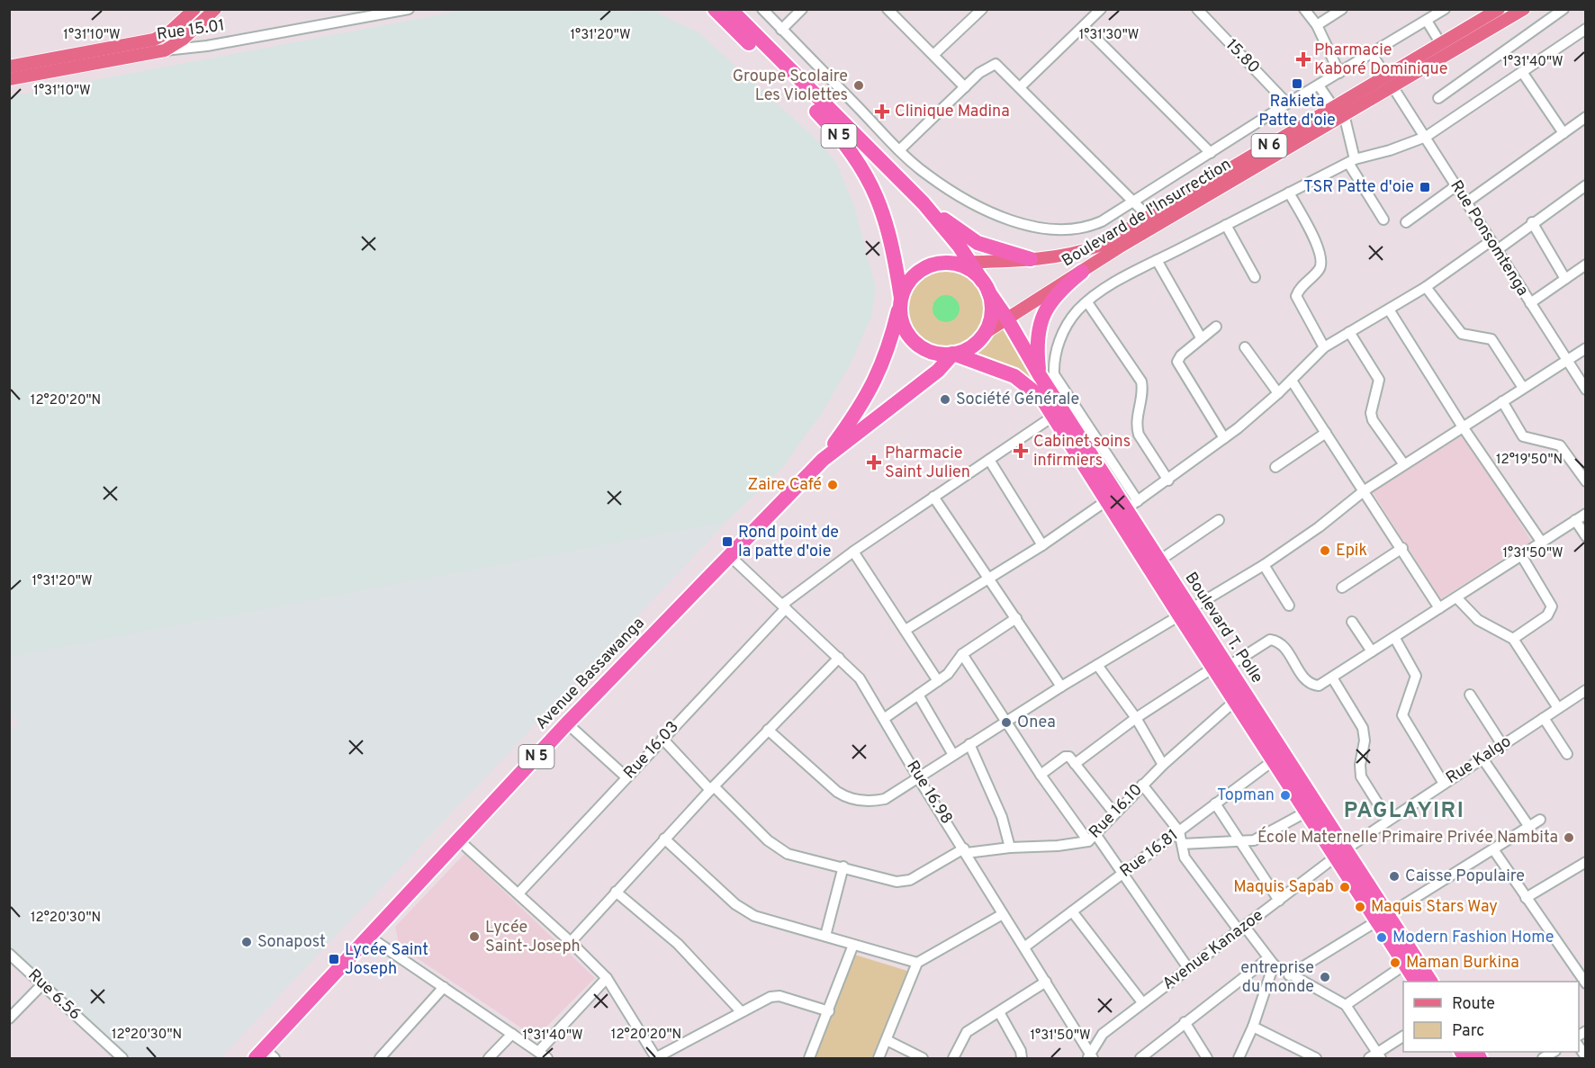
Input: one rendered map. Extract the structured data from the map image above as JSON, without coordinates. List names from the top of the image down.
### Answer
{
  "streets": {
    "highway": [
      "N 5",
      "N 6",
      "Boulevard T. Polle",
      "Avenue Bassawanga"
    ],
    "main road": ["Rue 15.01", "Boulevard de l'Insurrection"],
    "street": [
      "15.80",
      "Rue Ponsomtenga",
      "Rue 16.03",
      "Rue Kalgo",
      "Rue 16.98",
      "Rue 16.10",
      "Rue 16.81",
      "Avenue Kanazoe",
      "Rue 6.56"
    ]
  },
  "crossings": [
    ["N 5", "Boulevard de l'Insurrection"],
    ["N 5", "Boulevard T. Polle"],
    ["N 5", "Avenue Bassawanga"],
    ["N 6", "Boulevard de l'Insurrection"],
    ["N 6", "Boulevard T. Polle"],
    ["Boulevard de l'Insurrection", "Rue Ponsomtenga"],
    ["Boulevard de l'Insurrection", "Boulevard T. Polle"],
    ["Boulevard de l'Insurrection", "Avenue Bassawanga"],
    ["Boulevard T. Polle", "Avenue Bassawanga"],
    ["Boulevard T. Polle", "Rue 16.03"],
    ["Boulevard T. Polle", "Rue Kalgo"],
    ["Boulevard T. Polle", "Rue 16.10"],
    ["Boulevard T. Polle", "Rue 16.81"],
    ["Boulevard T. Polle", "Avenue Kanazoe"],
    ["Avenue Bassawanga", "Rue 16.98"],
    ["Rue 16.03", "Rue 16.98"],
    ["Rue 16.03", "Rue 16.10"],
    ["Rue Kalgo", "Avenue Kanazoe"],
    ["Rue 16.98", "Rue 16.10"],
    ["Rue 16.98", "Rue 16.81"],
    ["Rue 16.98", "Avenue Kanazoe"]
  ],
  "districts": ["PAGLAYIRI"],
  "places": {
    "health": [
      "Pharmacie Kaboré Dominique",
      "Clinique Madina",
      "Cabinet soins infirmiers",
      "Pharmacie Saint Julien"
    ],
    "transit": [
      "Rakieta Patte d'oie",
      "TSR Patte d'oie",
      "Rond point de la patte d'oie",
      "Lycée Saint Joseph"
    ],
    "other": [
      "Groupe Scolaire Les Violettes",
      "Société Générale",
      "Zaire Café",
      "Epik",
      "Onea",
      "Topman",
      "École Maternelle Primaire Privée Nambita",
      "Caisse Populaire",
      "Maquis Sapab",
      "Maquis Stars Way",
      "Lycée Saint-Joseph",
      "Modern Fashion Home",
      "Sonapost",
      "Maman Burkina",
      "entreprise du monde"
    ]
  },
  "legend": ["Route", "Parc"],
  "coordinates": [
    "1°31'10\"W",
    "1°31'20\"W",
    "1°31'30\"W",
    "1°31'40\"W",
    "12°20'20\"N",
    "12°19'50\"N",
    "1°31'50\"W",
    "12°20'30\"N"
  ]
}
